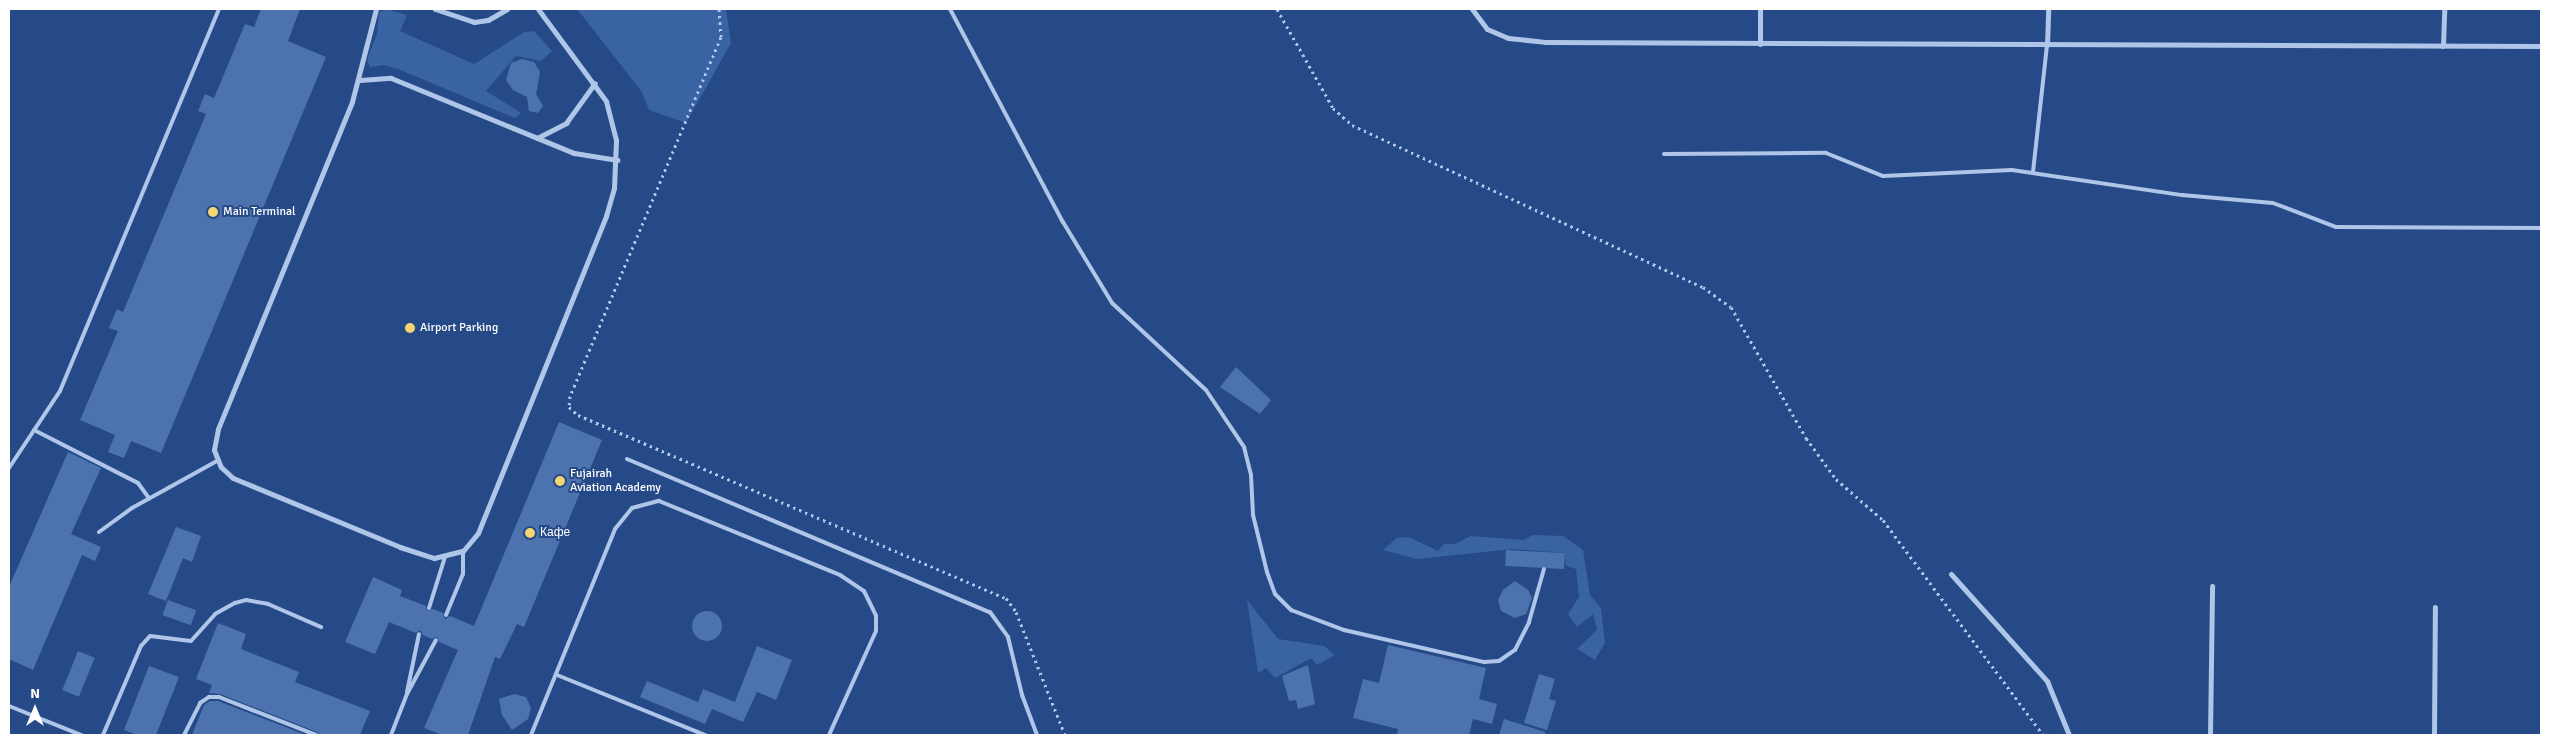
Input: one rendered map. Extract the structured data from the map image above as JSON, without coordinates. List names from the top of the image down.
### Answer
{
  "places": [
    "Main Terminal",
    "Airport Parking",
    "Fujairah Aviation Academy",
    "Кафе"
  ],
  "north": "top"
}
